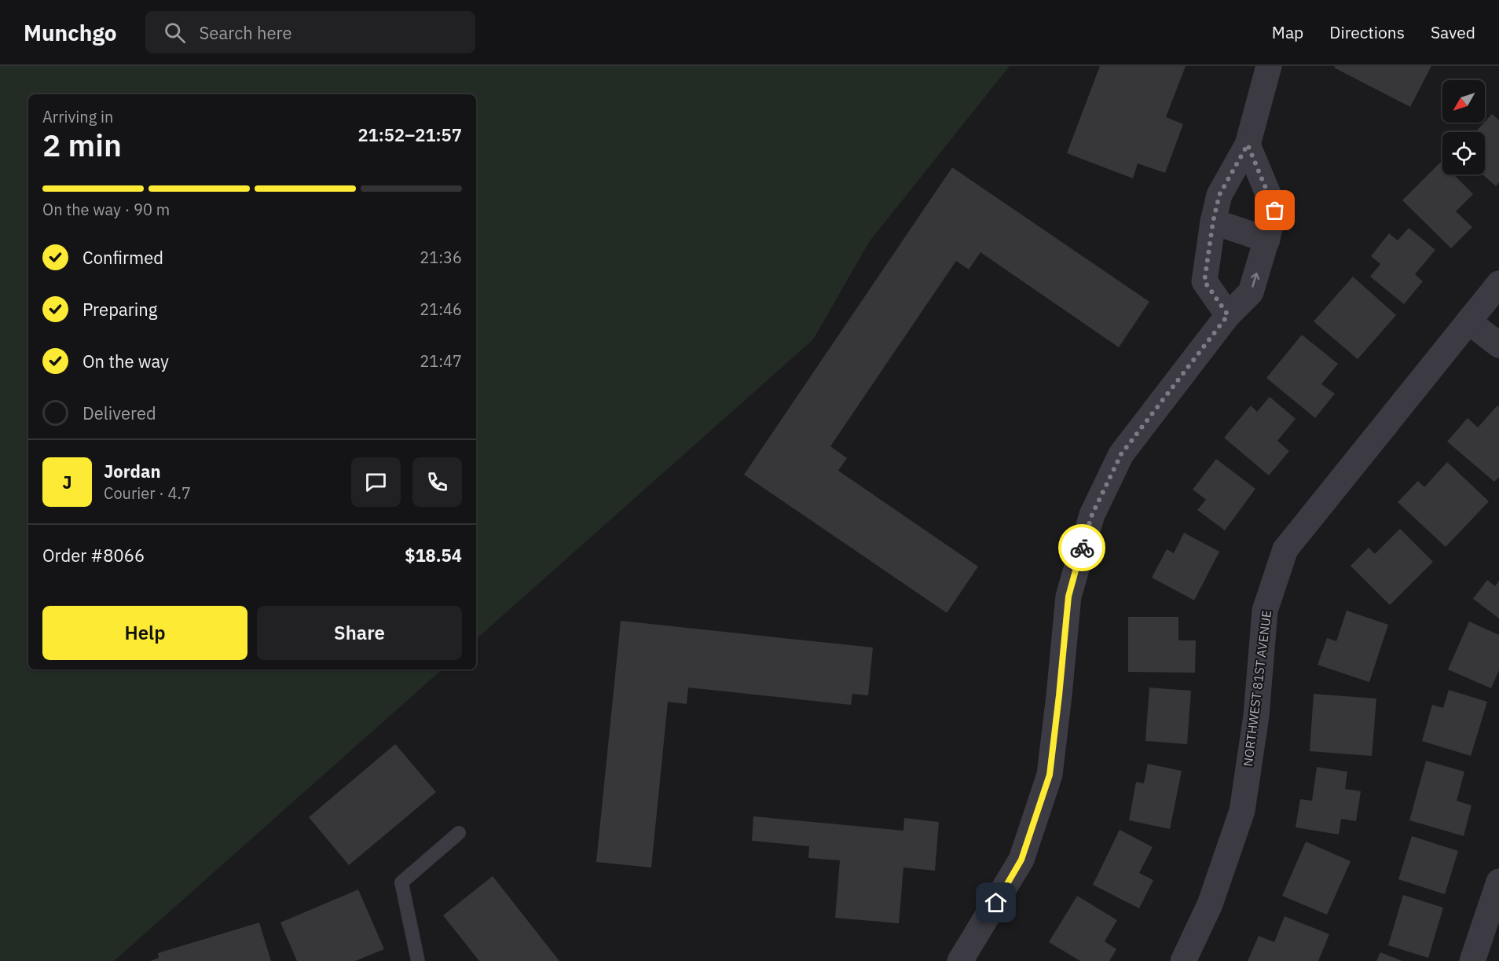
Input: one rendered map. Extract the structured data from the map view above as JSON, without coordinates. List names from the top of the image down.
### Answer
{
  "streets": {
    "street": ["NORTHWEST 81ST AVENUE"]
  },
  "north": "bottom left",
  "page": {
    "header": "Munchgo",
    "search": "Search here",
    "nav": ["Map", "Directions", "Saved"],
    "heading": ["2 min", "Arriving in", "21:52–21:57"],
    "panel": [
      "Jordan",
      "Courier · 4.7",
      "Order #8066",
      "$18.54"
    ],
    "bar": "On the way · 90 m",
    "list": [
      ["Confirmed", "21:36"],
      ["Preparing", "21:46"],
      ["On the way", "21:47"],
      "Delivered"
    ],
    "round": "J",
    "buttons": ["Help", "Share"]
  }
}
